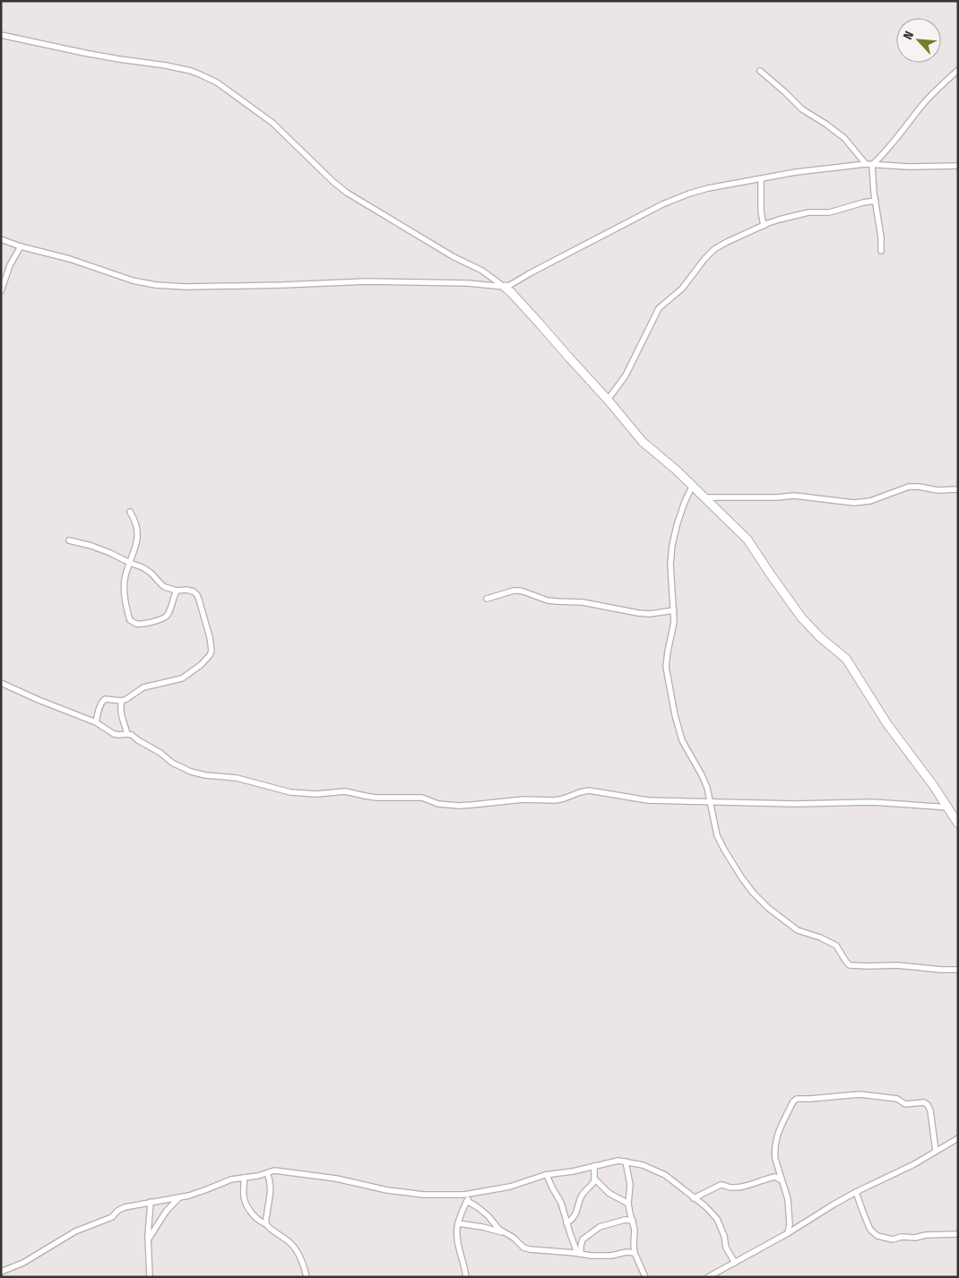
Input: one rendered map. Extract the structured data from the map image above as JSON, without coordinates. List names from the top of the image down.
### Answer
{
  "north": "top left"
}
